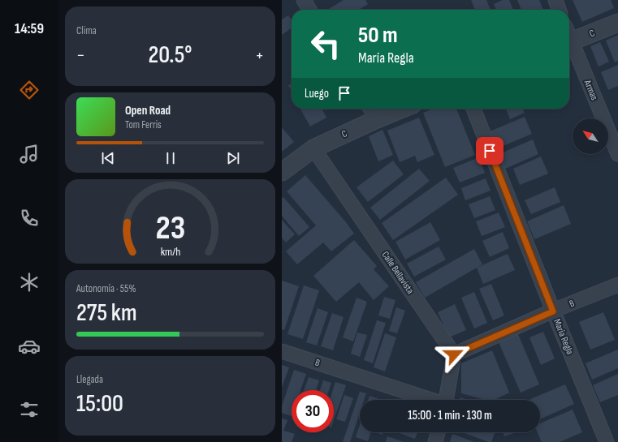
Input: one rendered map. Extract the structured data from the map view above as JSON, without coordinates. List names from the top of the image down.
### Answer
{
  "streets": {
    "street": [
      "C",
      "Armas",
      "Calle Bellavista",
      "B",
      "María Regla"
    ]
  },
  "crossings": [
    ["C", "Calle Bellavista"],
    ["Calle Bellavista", "B"],
    ["B", "María Regla"]
  ],
  "north": "top left",
  "page": {
    "tabs": "14:59",
    "tile": [
      "Clima",
      ["Autonomía · 55%", "275 km"],
      ["Llegada", "15:00"]
    ],
    "turn": ["50 m", "María Regla"],
    "heat": ["−", "20.5°", "+"],
    "then": "Luego",
    "song": ["Open Road", "Tom Ferris"],
    "limit": "30",
    "trip": "15:00 · 1 min · 130 m",
    "gauge": ["23", "km/h"]
  }
}
